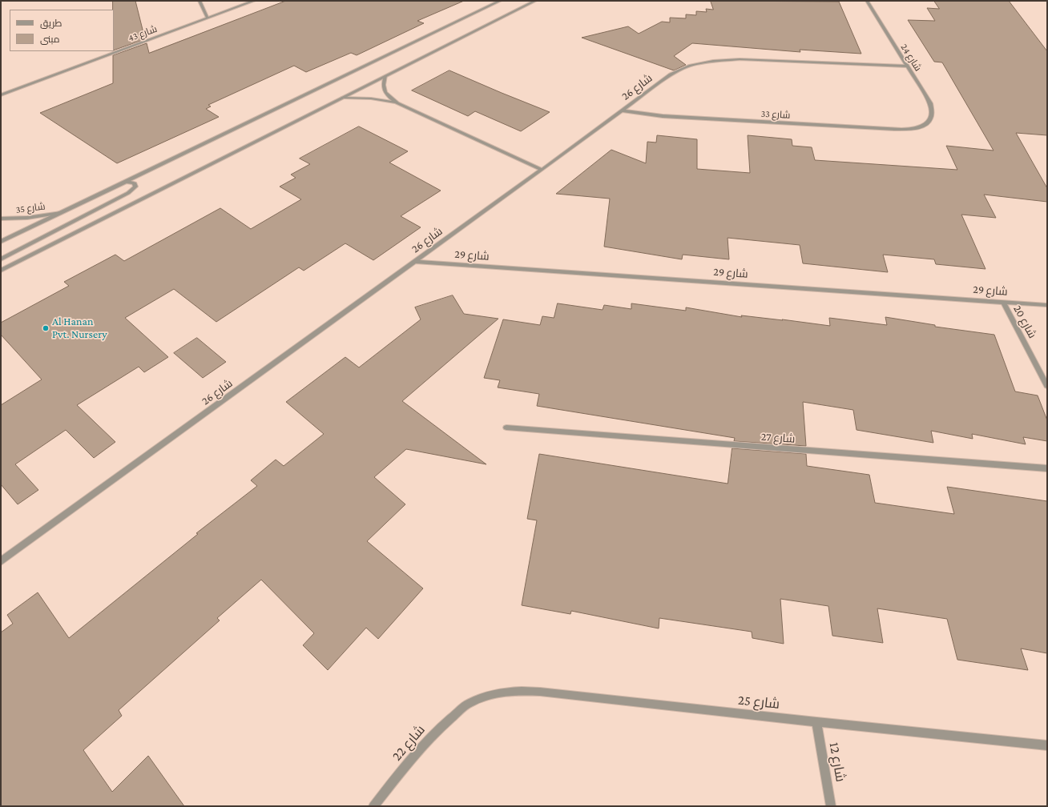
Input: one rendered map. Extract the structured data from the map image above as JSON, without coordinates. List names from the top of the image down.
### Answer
{
  "streets": {
    "street": [
      "شارع 43",
      "شارع 24",
      "شارع 26",
      "شارع 33",
      "شارع 35",
      "شارع 29",
      "شارع 20",
      "شارع 27",
      "شارع 25",
      "شارع 22",
      "شارع 12"
    ]
  },
  "crossings": [
    ["شارع 24", "شارع 26"],
    ["شارع 24", "شارع 33"],
    ["شارع 26", "شارع 33"],
    ["شارع 26", "شارع 29"],
    ["شارع 29", "شارع 20"],
    ["شارع 25", "شارع 22"],
    ["شارع 25", "شارع 12"]
  ],
  "places": ["Al Hanan Pvt. Nursery"],
  "legend": ["طريق", "مبنى"]
}
